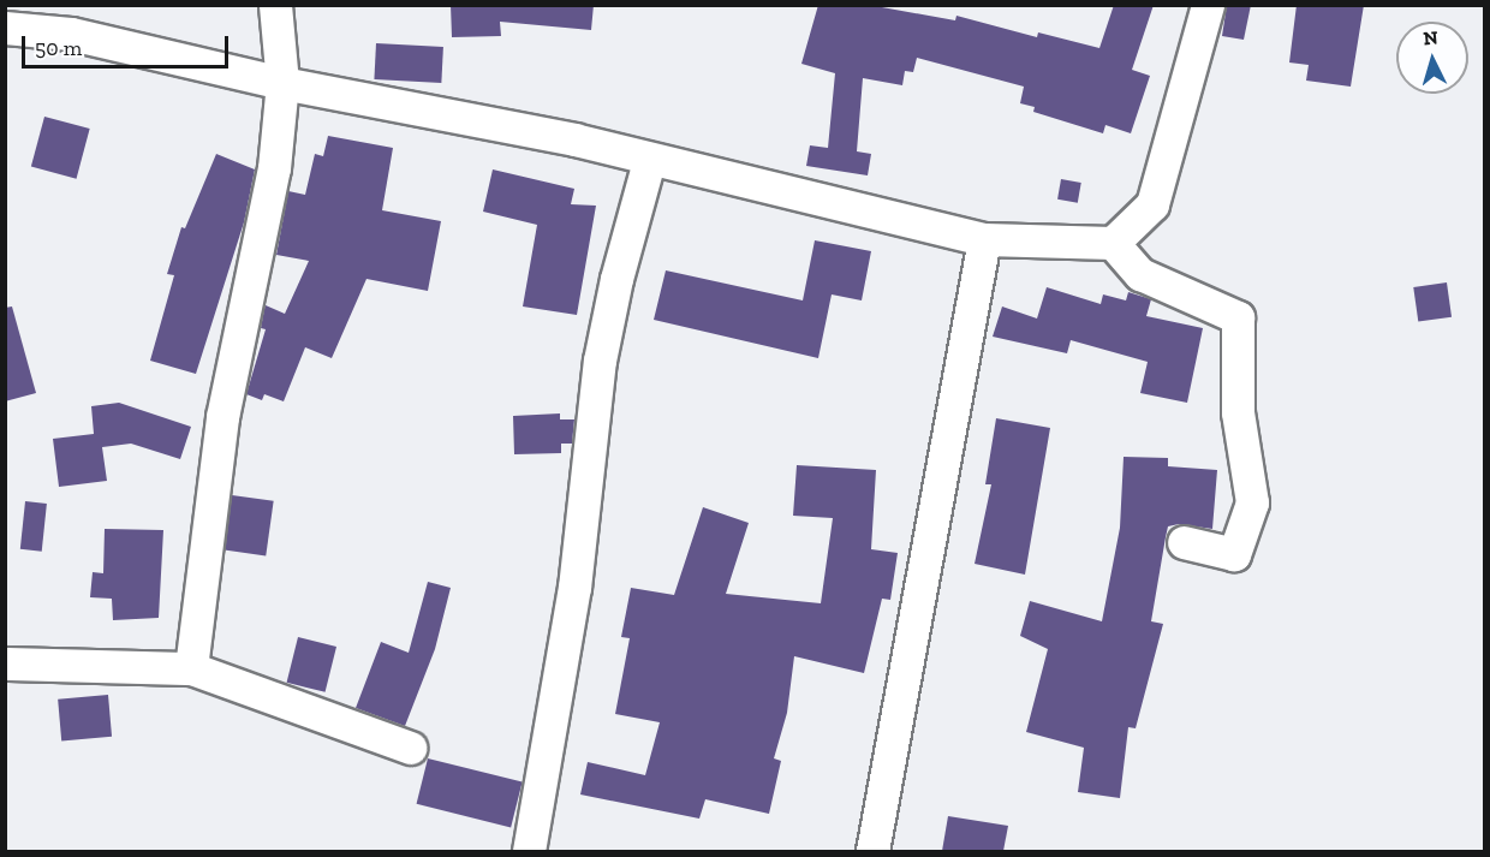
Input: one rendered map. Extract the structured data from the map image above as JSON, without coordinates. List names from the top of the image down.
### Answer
{
  "scale_bar": "50 m",
  "north": "top"
}
